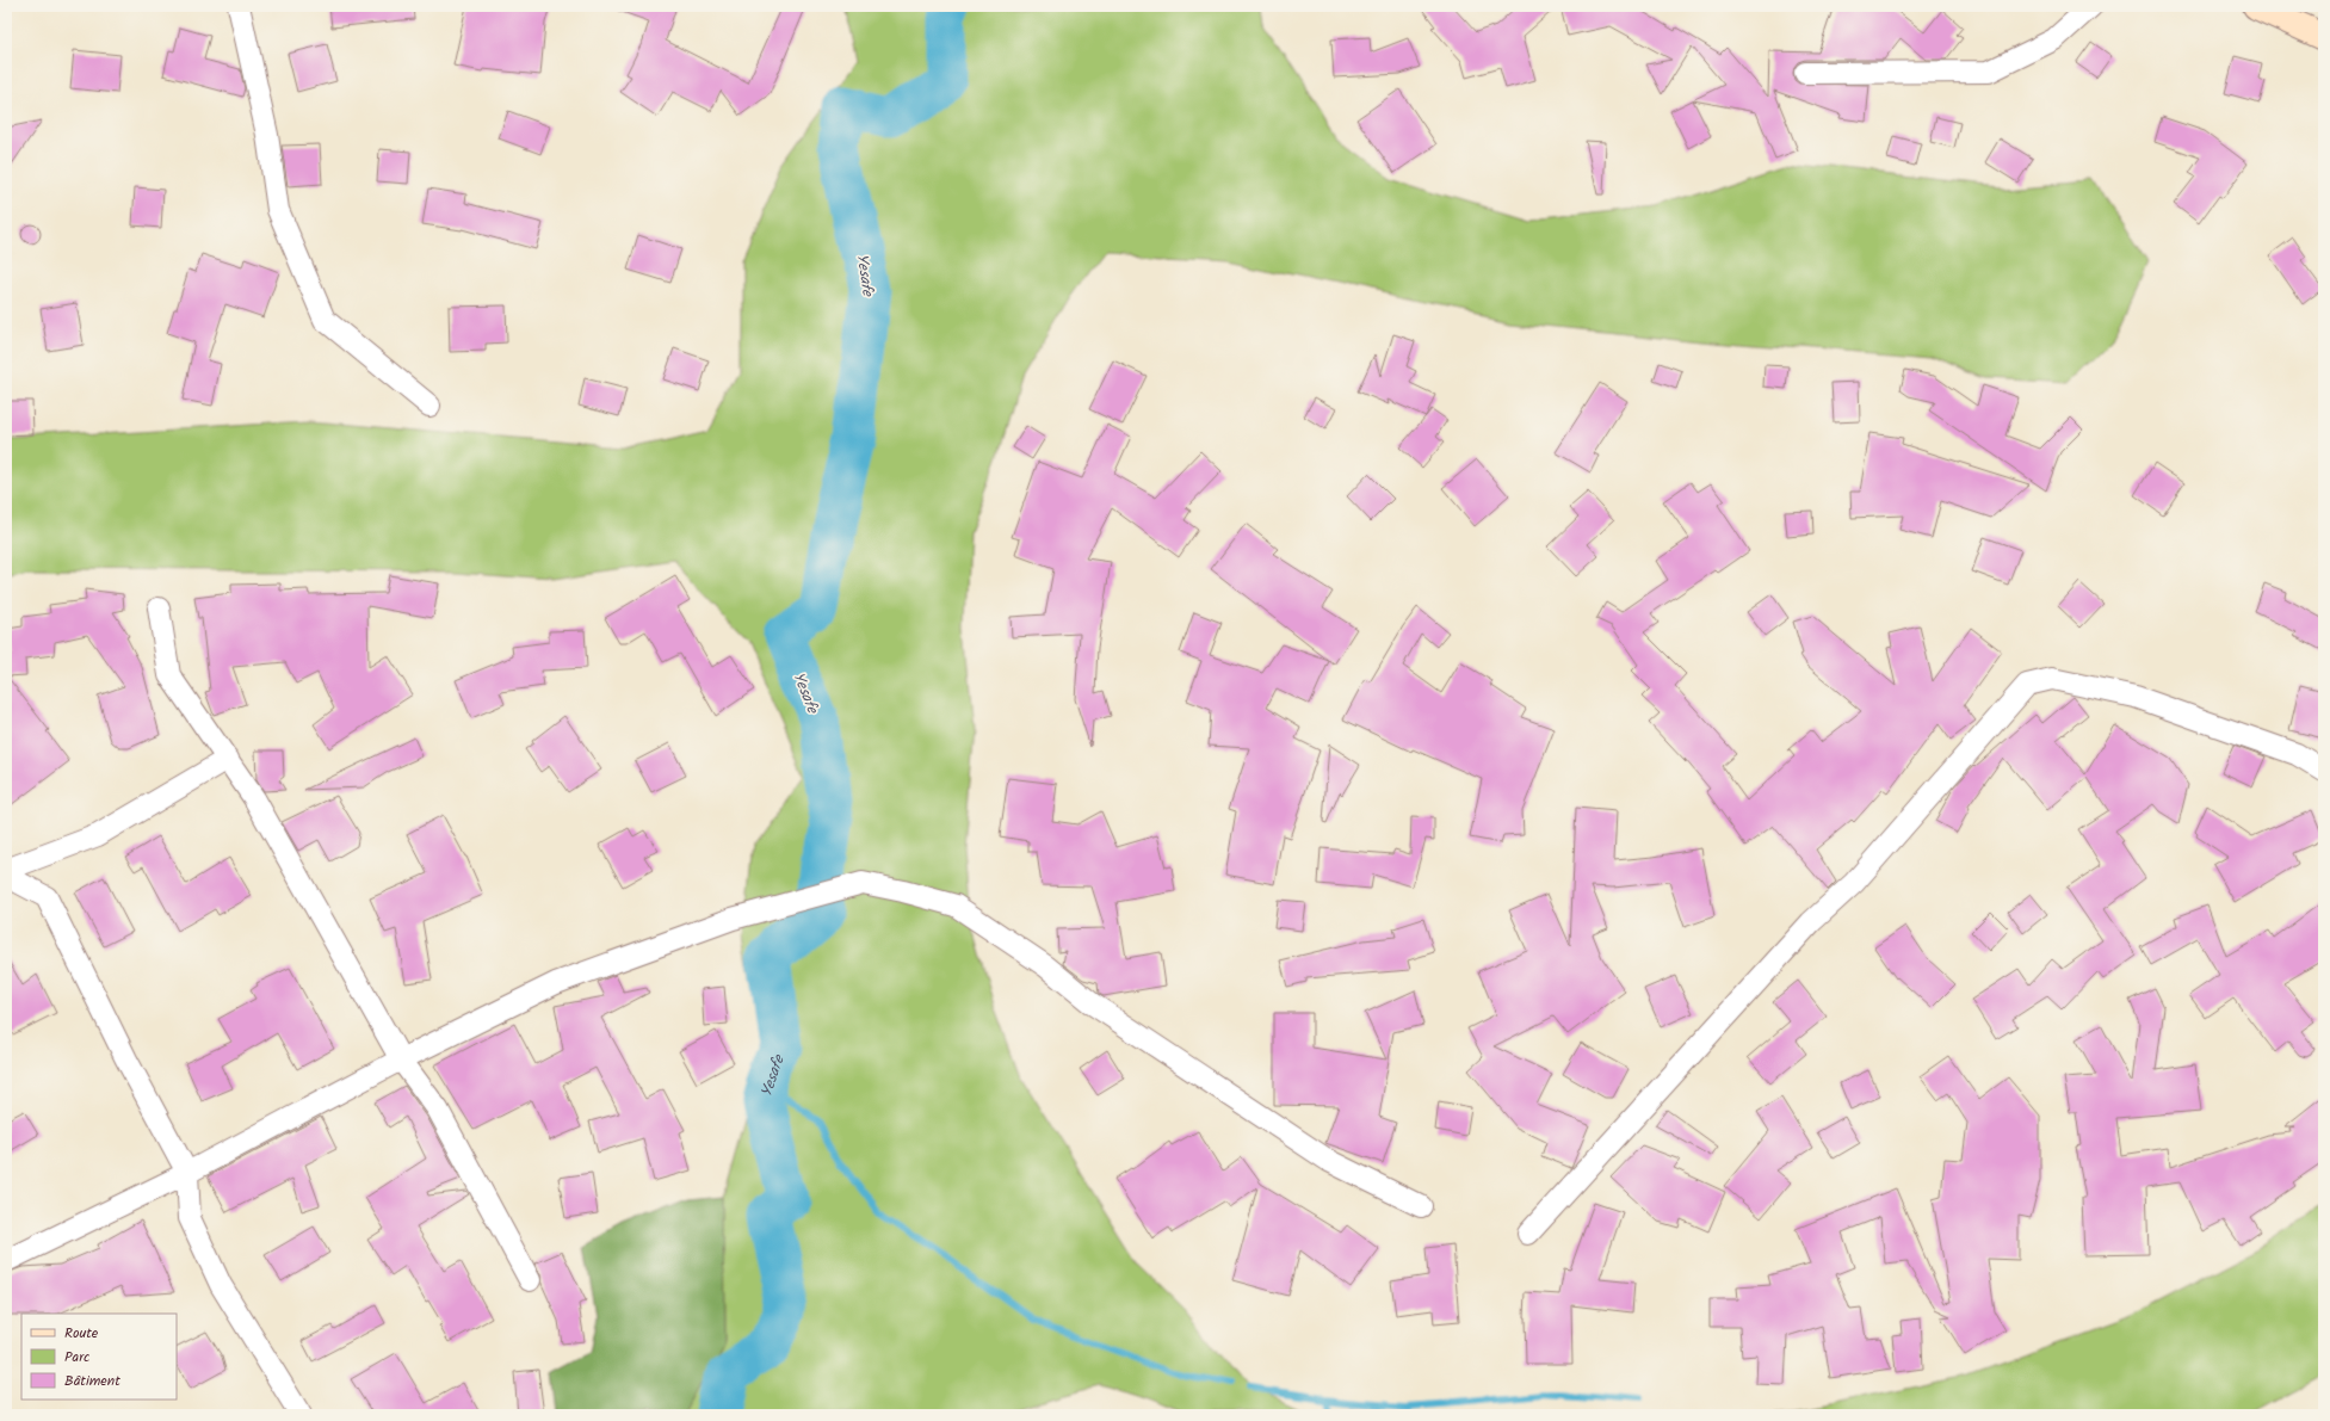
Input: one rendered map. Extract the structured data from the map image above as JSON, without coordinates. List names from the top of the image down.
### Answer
{
  "water": ["Yesafe"],
  "legend": ["Route", "Parc", "Bâtiment"]
}
